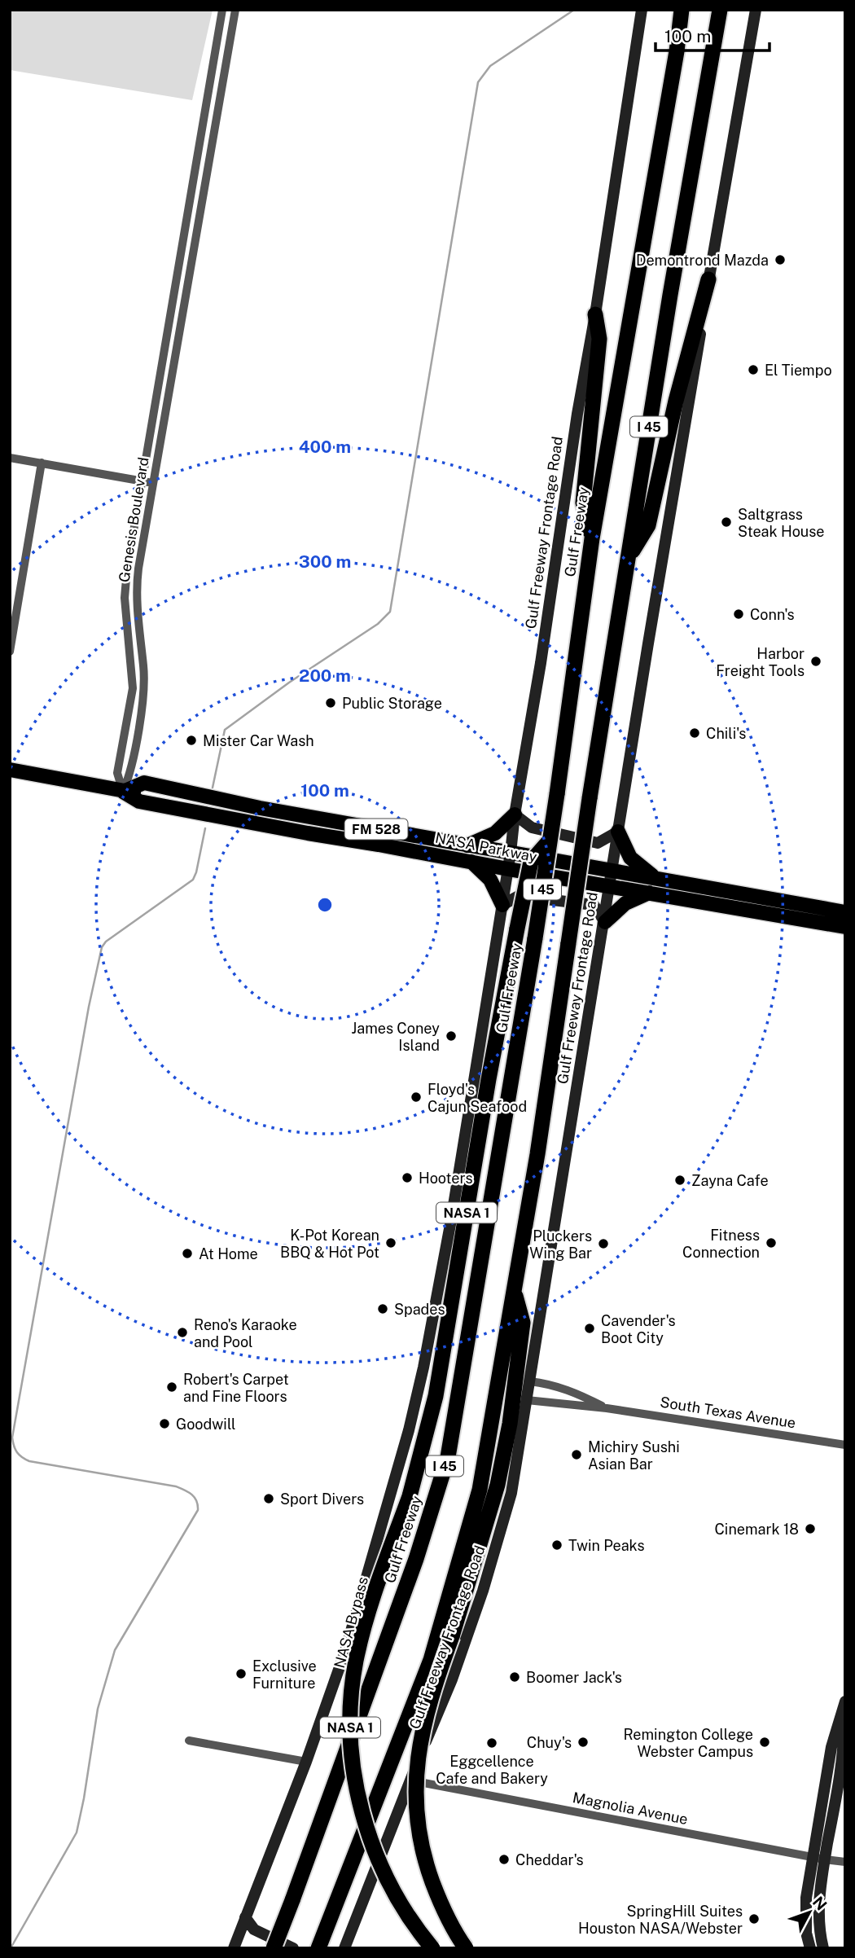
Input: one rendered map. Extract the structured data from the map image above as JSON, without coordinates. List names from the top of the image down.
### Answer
{
  "streets": {
    "highway": [
      "I 45",
      "Gulf Freeway",
      "NASA 1",
      "NASA Bypass"
    ],
    "main road": ["Gulf Freeway Frontage Road", "FM 528", "NASA Parkway"],
    "street": ["Genesis Boulevard", "South Texas Avenue", "Magnolia Avenue"]
  },
  "crossings": [
    ["Genesis Boulevard", "NASA Parkway"],
    ["Gulf Freeway", "NASA Bypass"],
    ["Gulf Freeway Frontage Road", "NASA Parkway"],
    ["Gulf Freeway Frontage Road", "South Texas Avenue"],
    ["Gulf Freeway Frontage Road", "Magnolia Avenue"]
  ],
  "places": [
    "Demontrond Mazda",
    "El Tiempo",
    "Saltgrass Steak House",
    "Conn's",
    "Harbor Freight Tools",
    "Public Storage",
    "Chili's",
    "Mister Car Wash",
    "James Coney Island",
    "Floyd's Cajun Seafood",
    "Hooters",
    "Zayna Cafe",
    "K-Pot Korean BBQ & Hot Pot",
    "Fitness Connection",
    "Pluckers Wing Bar",
    "At Home",
    "Spades",
    "Cavender's Boot City",
    "Reno's Karaoke and Pool",
    "Robert's Carpet and Fine Floors",
    "Goodwill",
    "Michiry Sushi Asian Bar",
    "Sport Divers",
    "Cinemark 18",
    "Twin Peaks",
    "Exclusive Furniture",
    "Boomer Jack's",
    "Chuy's",
    "Remington College Webster Campus",
    "Eggcellence Cafe and Bakery",
    "Cheddar's",
    "SpringHill Suites Houston NASA/Webster"
  ],
  "scale_bar": "100 m",
  "north": "top right",
  "rings": [
    "400 m",
    "300 m",
    "200 m",
    "100 m"
  ]
}
